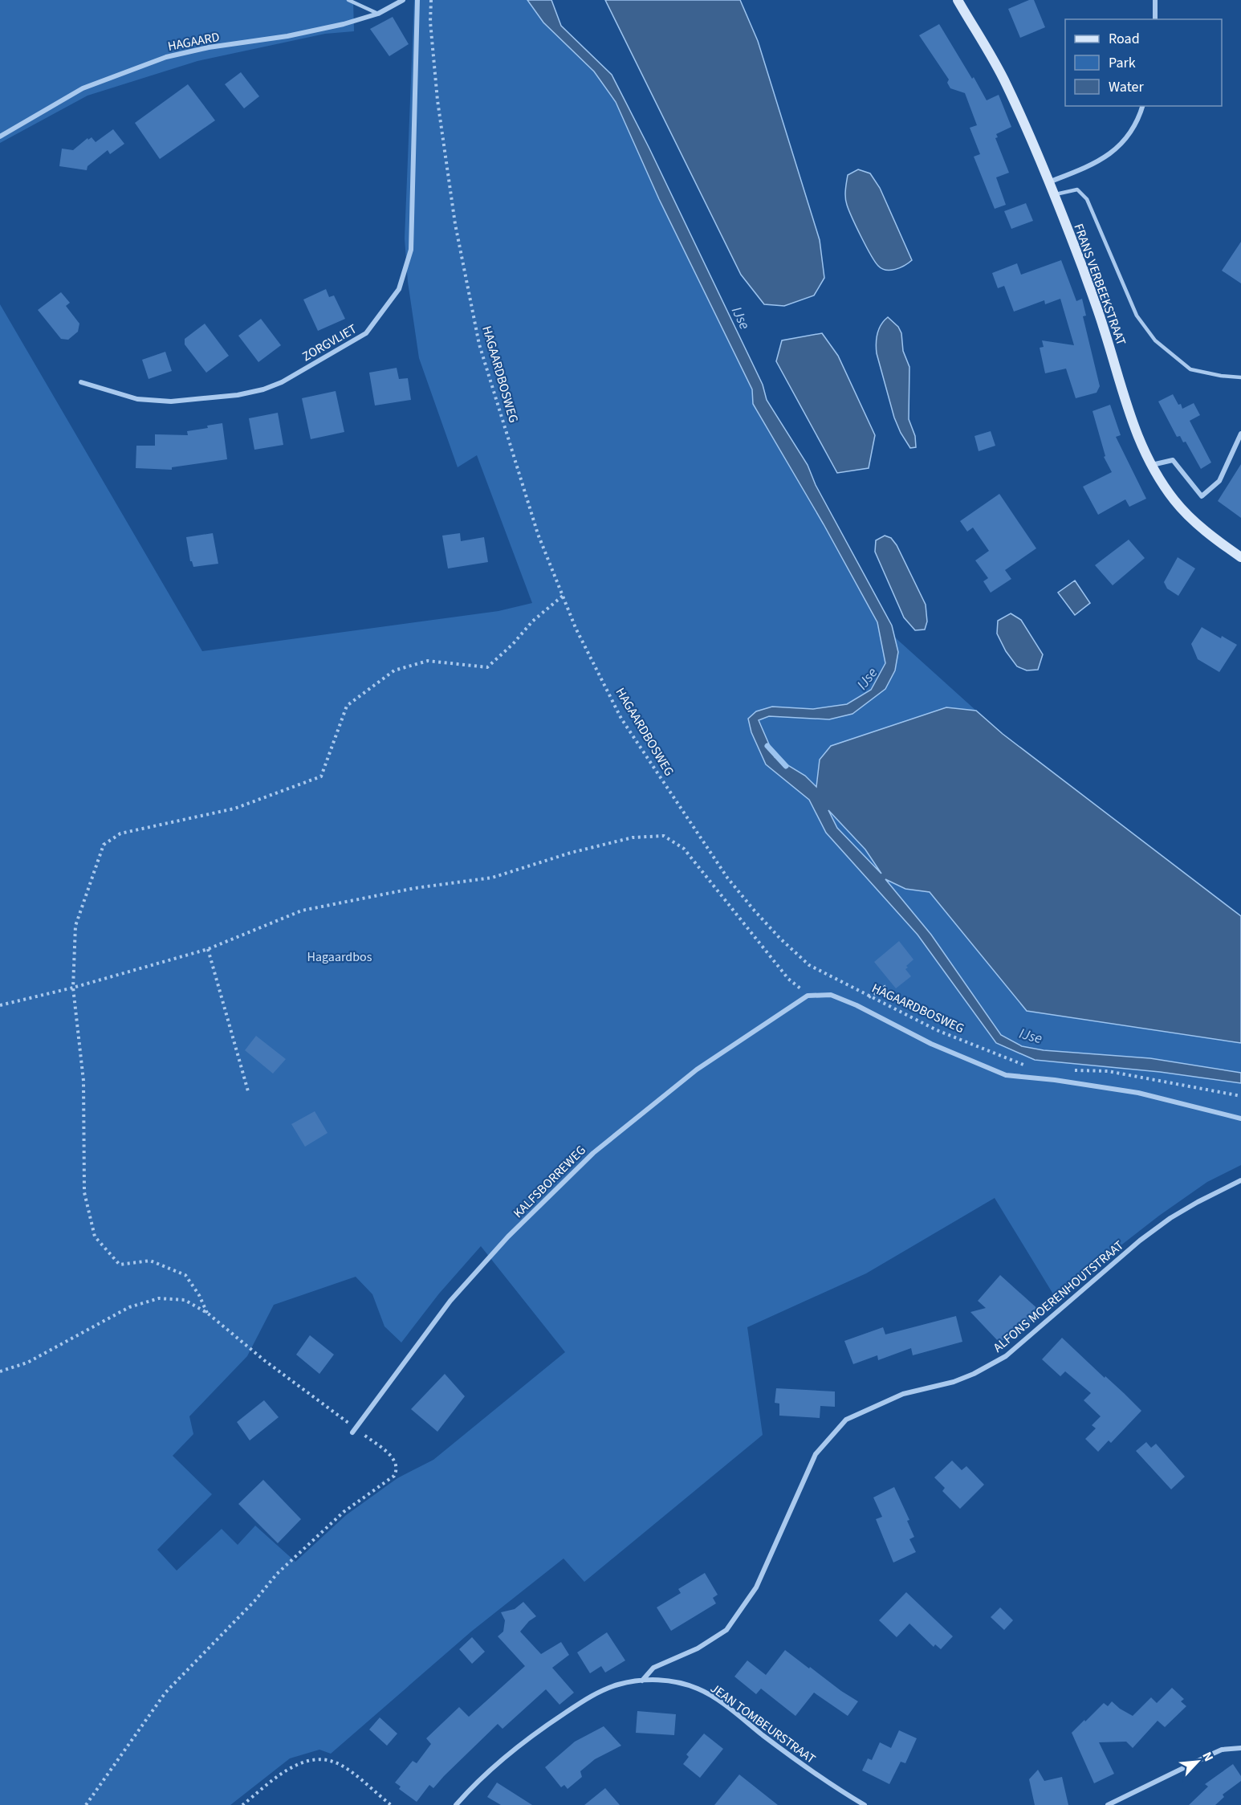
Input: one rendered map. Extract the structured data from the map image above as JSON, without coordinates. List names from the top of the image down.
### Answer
{
  "streets": {
    "main road": ["FRANS VERBEEKSTRAAT"],
    "street": [
      "HAGAARD",
      "ZORGVLIET",
      "HAGAARDBOSWEG",
      "KALFSBORREWEG",
      "ALFONS MOERENHOUTSTRAAT",
      "JEAN TOMBEURSTRAAT"
    ]
  },
  "crossings": [
    ["HAGAARDBOSWEG", "KALFSBORREWEG"],
    ["ALFONS MOERENHOUTSTRAAT", "JEAN TOMBEURSTRAAT"]
  ],
  "water": ["IJse"],
  "parks": ["Hagaardbos"],
  "legend": ["Road", "Park", "Water"],
  "north": "top right"
}
